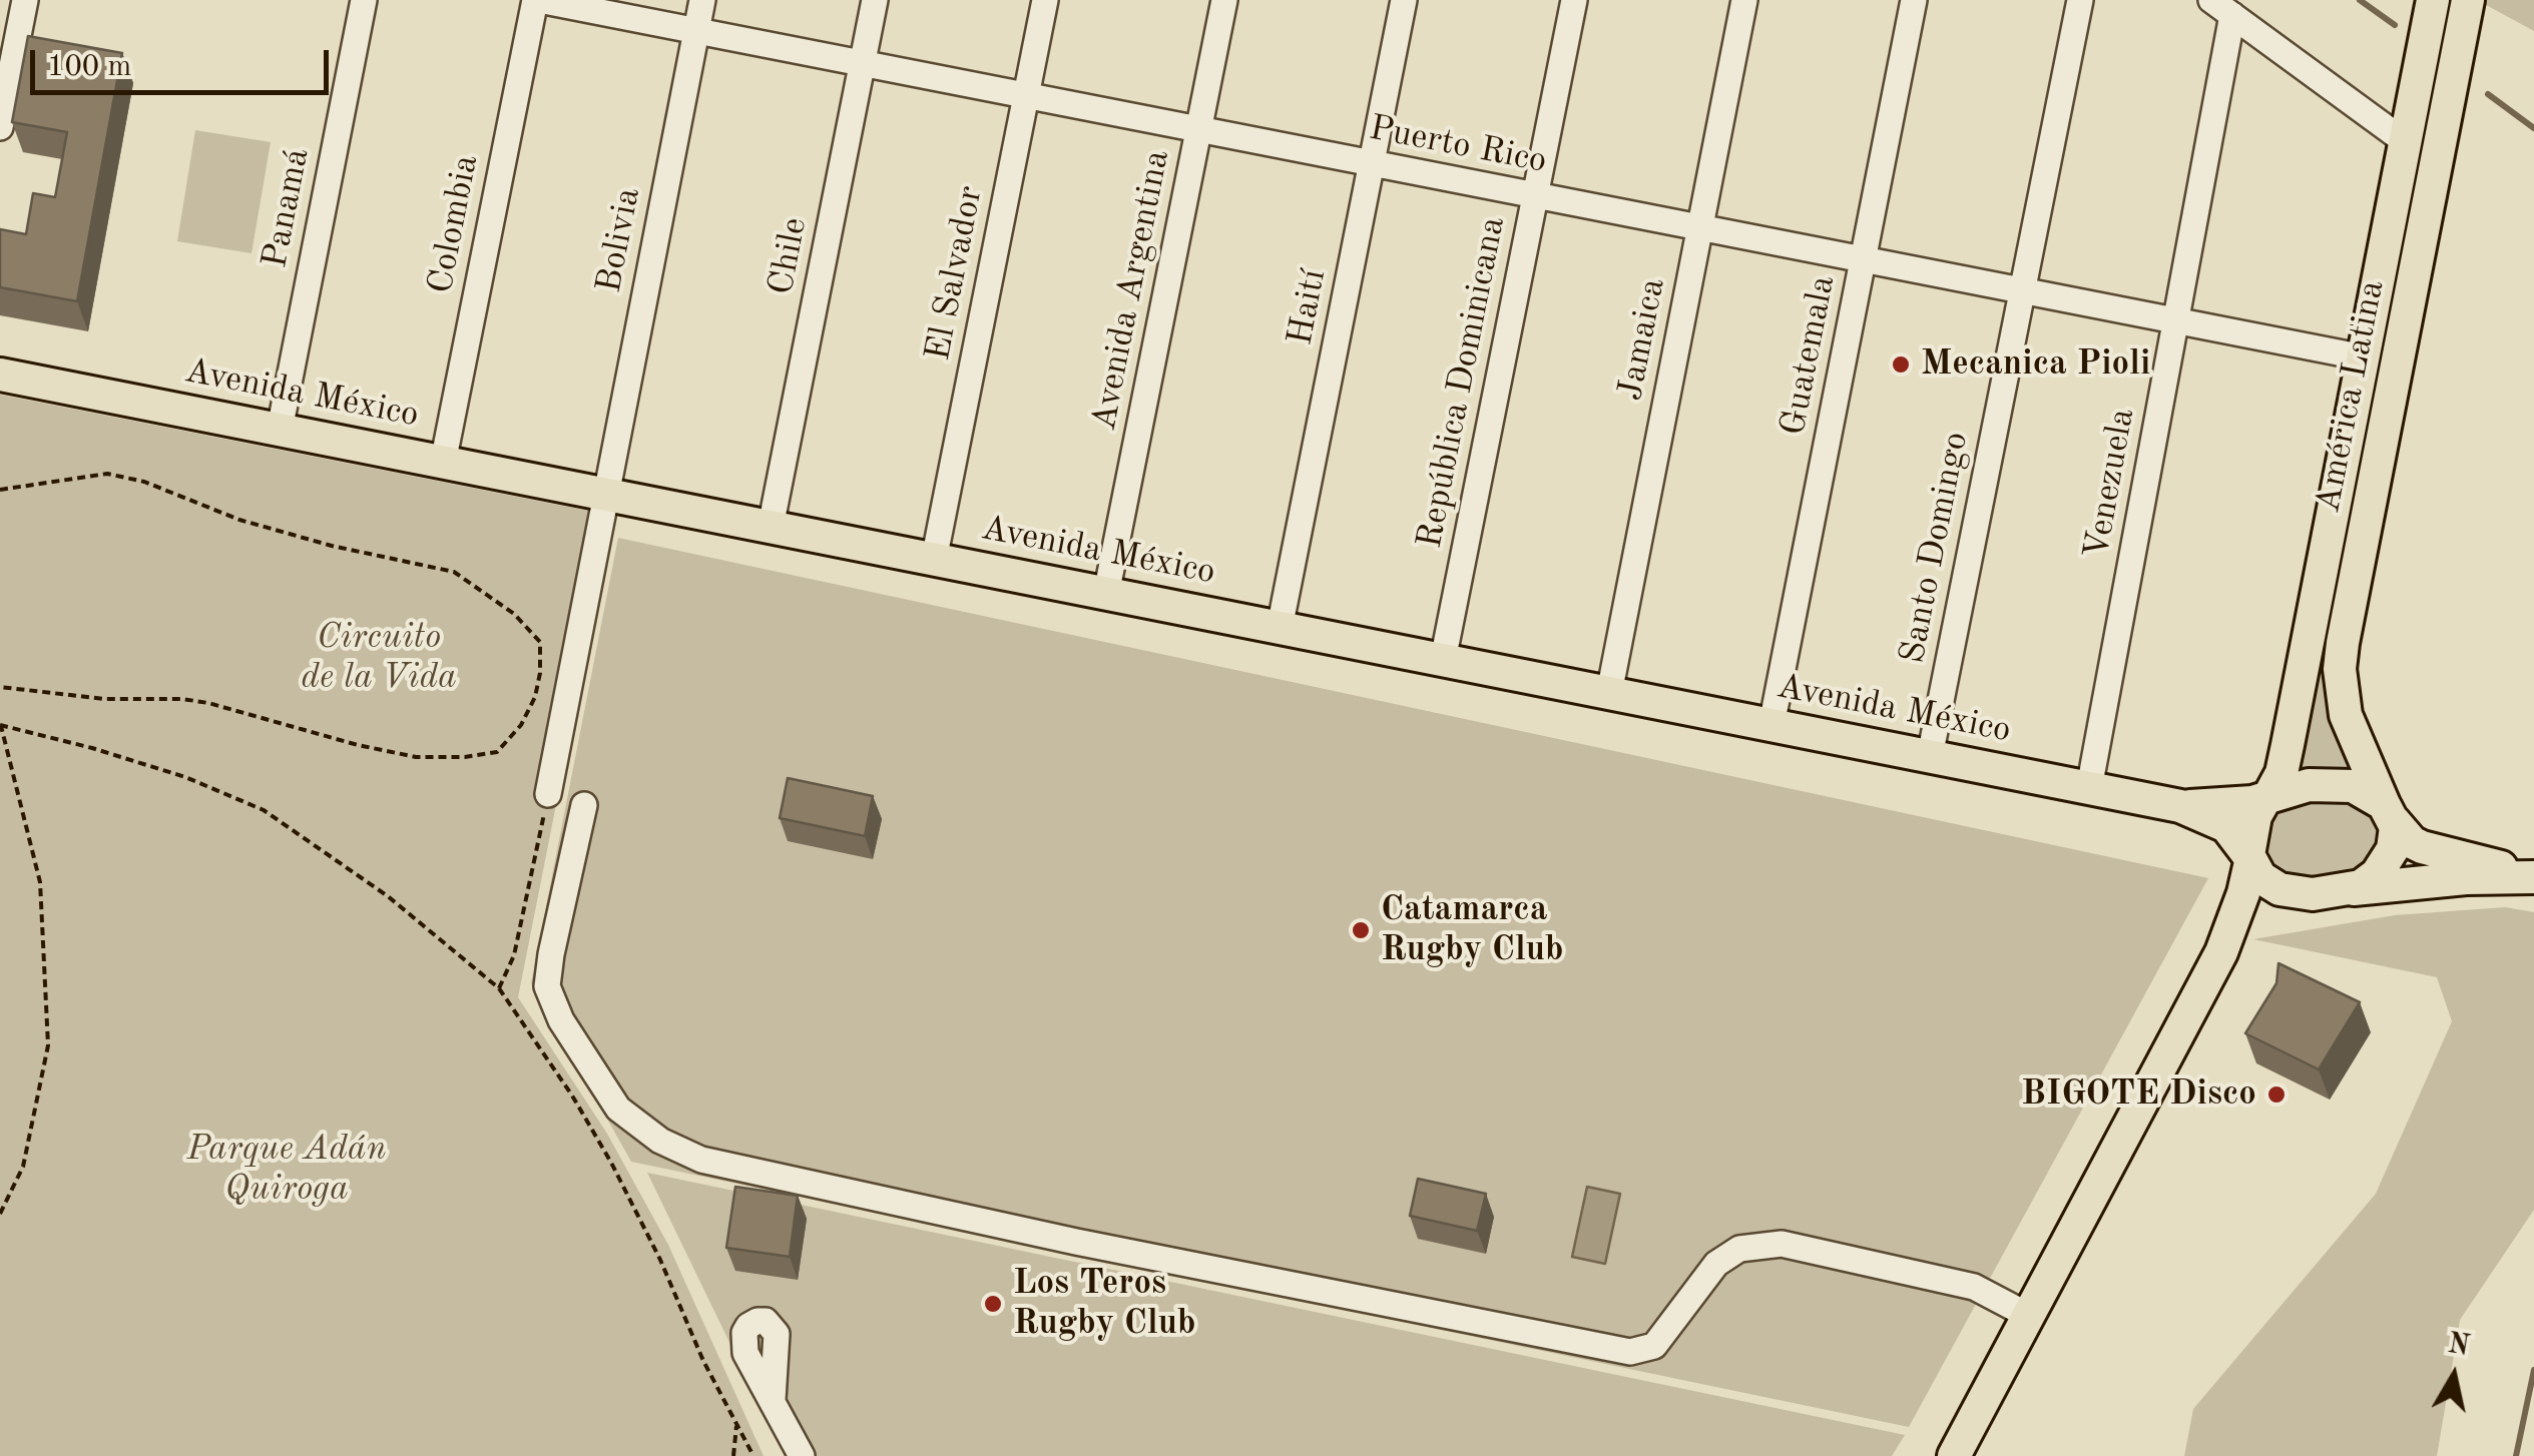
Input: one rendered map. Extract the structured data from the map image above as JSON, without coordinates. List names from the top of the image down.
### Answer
{
  "streets": {
    "main road": ["Avenida México", "América Latina"],
    "street": [
      "Puerto Rico",
      "Panamá",
      "Colombia",
      "Bolivia",
      "Chile",
      "El Salvador",
      "Avenida Argentina",
      "Haití",
      "Jamaica",
      "Guatemala",
      "República Dominicana",
      "Venezuela",
      "Santo Domingo"
    ]
  },
  "crossings": [
    ["Puerto Rico", "Colombia"],
    ["Puerto Rico", "Bolivia"],
    ["Puerto Rico", "Chile"],
    ["Puerto Rico", "El Salvador"],
    ["Puerto Rico", "Avenida Argentina"],
    ["Puerto Rico", "Haití"],
    ["Puerto Rico", "Jamaica"],
    ["Puerto Rico", "Guatemala"],
    ["Puerto Rico", "República Dominicana"],
    ["Puerto Rico", "América Latina"],
    ["Puerto Rico", "Venezuela"],
    ["Puerto Rico", "Santo Domingo"],
    ["Panamá", "Avenida México"],
    ["Colombia", "Avenida México"],
    ["Bolivia", "Avenida México"],
    ["Chile", "Avenida México"],
    ["El Salvador", "Avenida México"],
    ["Avenida Argentina", "Avenida México"],
    ["Haití", "Avenida México"],
    ["Jamaica", "Avenida México"],
    ["Guatemala", "Avenida México"],
    ["República Dominicana", "Avenida México"],
    ["Avenida México", "América Latina"],
    ["Avenida México", "Venezuela"],
    ["Avenida México", "Santo Domingo"]
  ],
  "parks": ["Circuito de la Vida", "Parque Adán Quiroga"],
  "places": [
    "Mecanica Pioli",
    "Catamarca Rugby Club",
    "BIGOTE Disco",
    "Los Teros Rugby Club"
  ],
  "scale_bar": "100 m",
  "north": "top"
}
